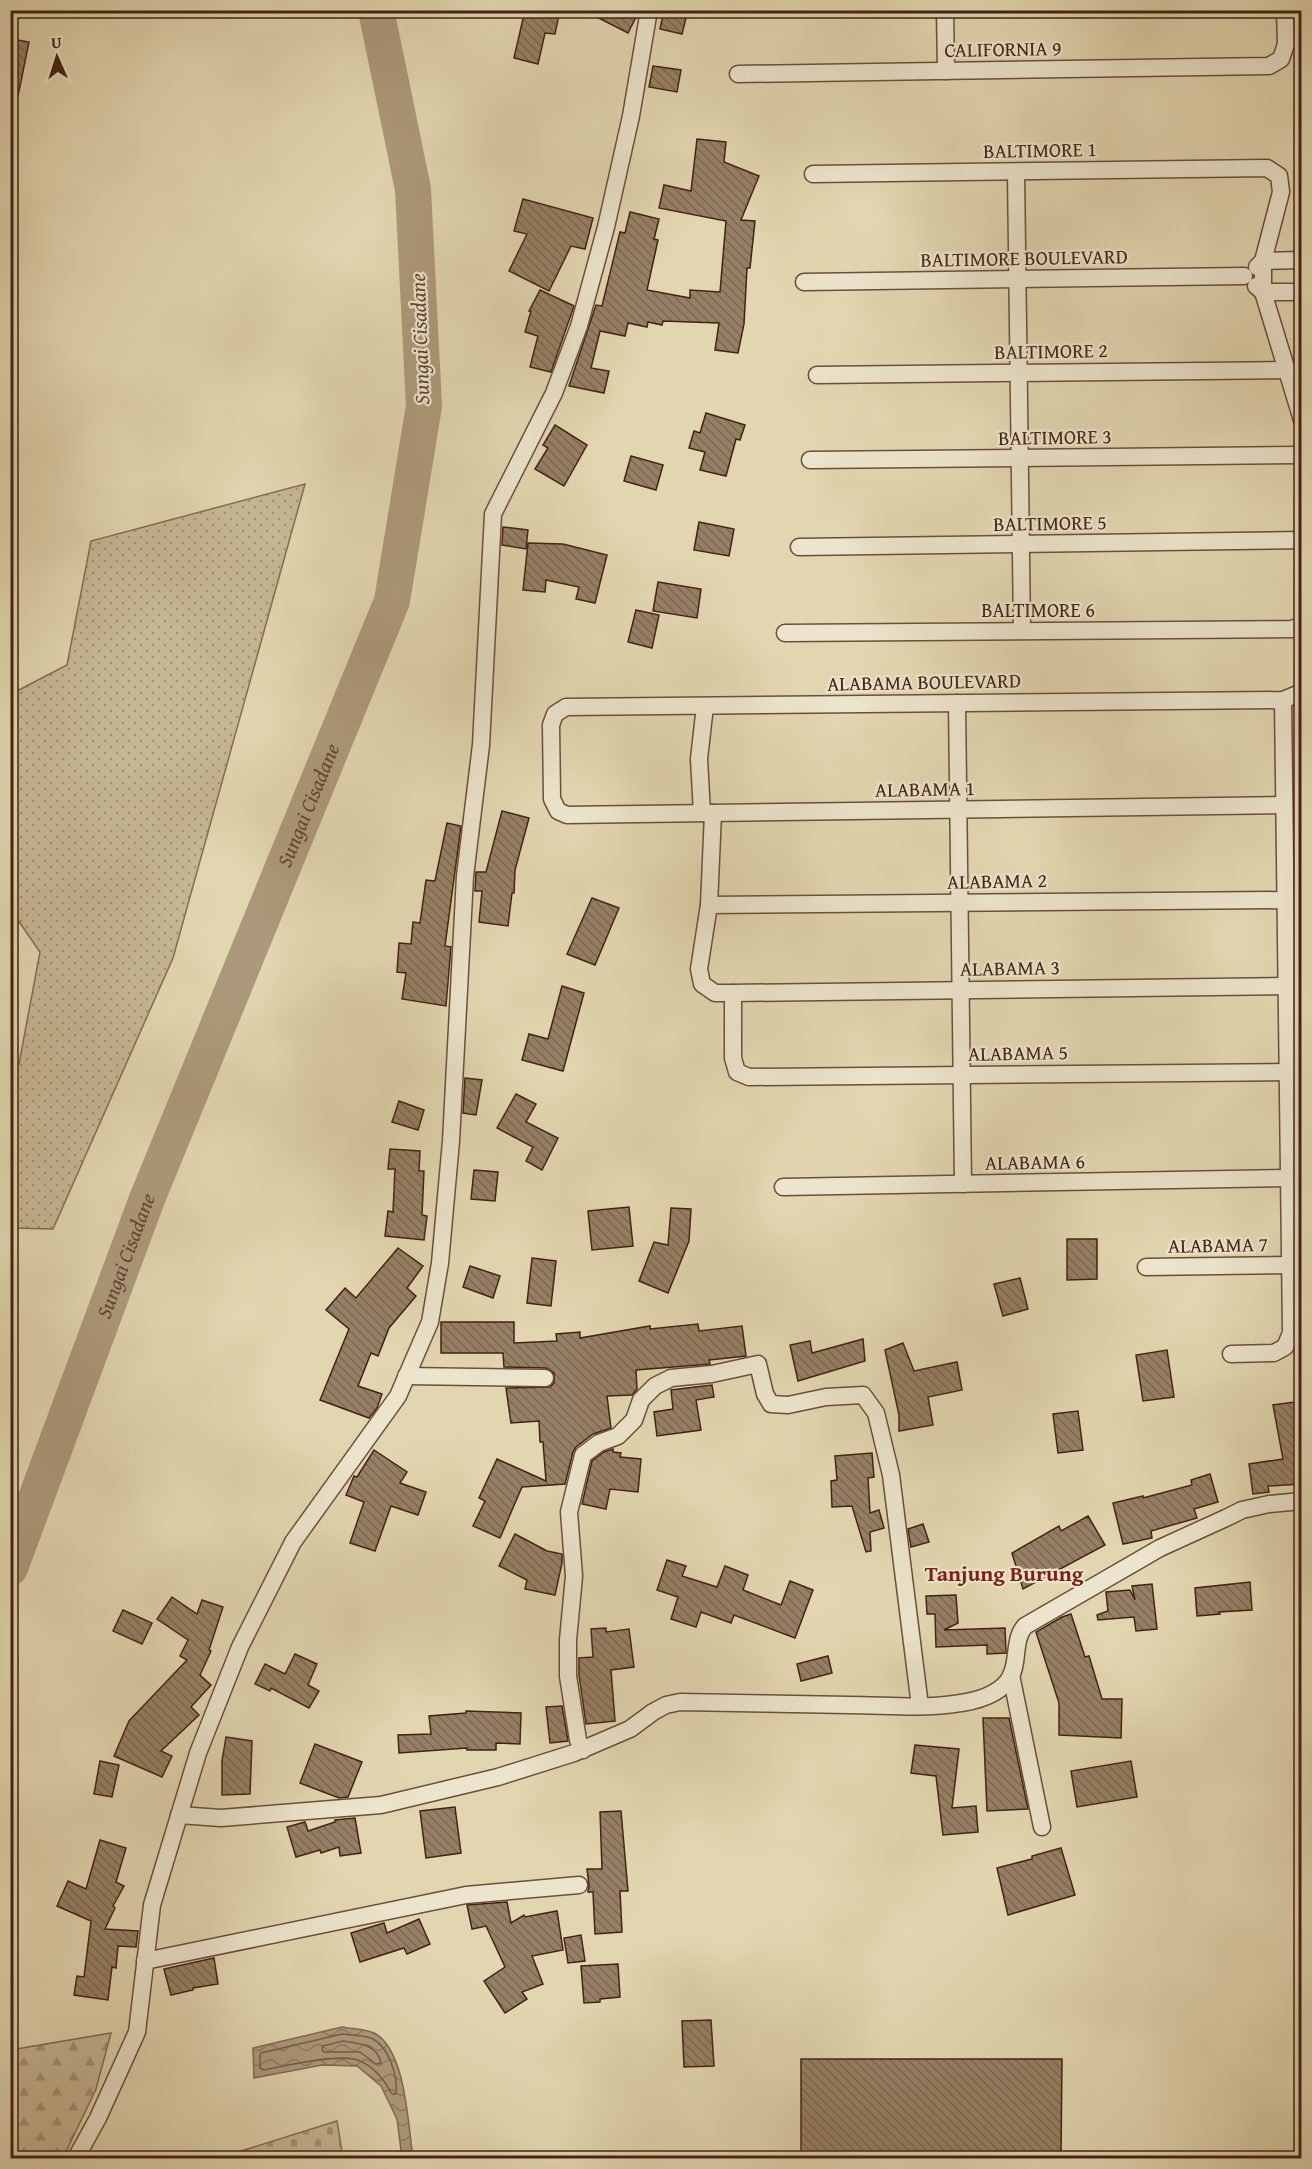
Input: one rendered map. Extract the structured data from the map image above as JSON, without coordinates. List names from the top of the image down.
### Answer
{
  "streets": {
    "street": [
      "CALIFORNIA 9",
      "BALTIMORE 1",
      "BALTIMORE BOULEVARD",
      "BALTIMORE 2",
      "BALTIMORE 3",
      "BALTIMORE 5",
      "BALTIMORE 6",
      "ALABAMA BOULEVARD",
      "ALABAMA 1",
      "ALABAMA 2",
      "ALABAMA 3",
      "ALABAMA 5",
      "ALABAMA 6",
      "ALABAMA 7"
    ]
  },
  "crossings": [
    ["ALABAMA BOULEVARD", "ALABAMA 1"],
    ["ALABAMA 2", "ALABAMA 3"],
    ["ALABAMA 3", "ALABAMA 5"]
  ],
  "districts": ["Tanjung Burung"],
  "water": ["Sungai Cisadane"],
  "north": "top"
}
